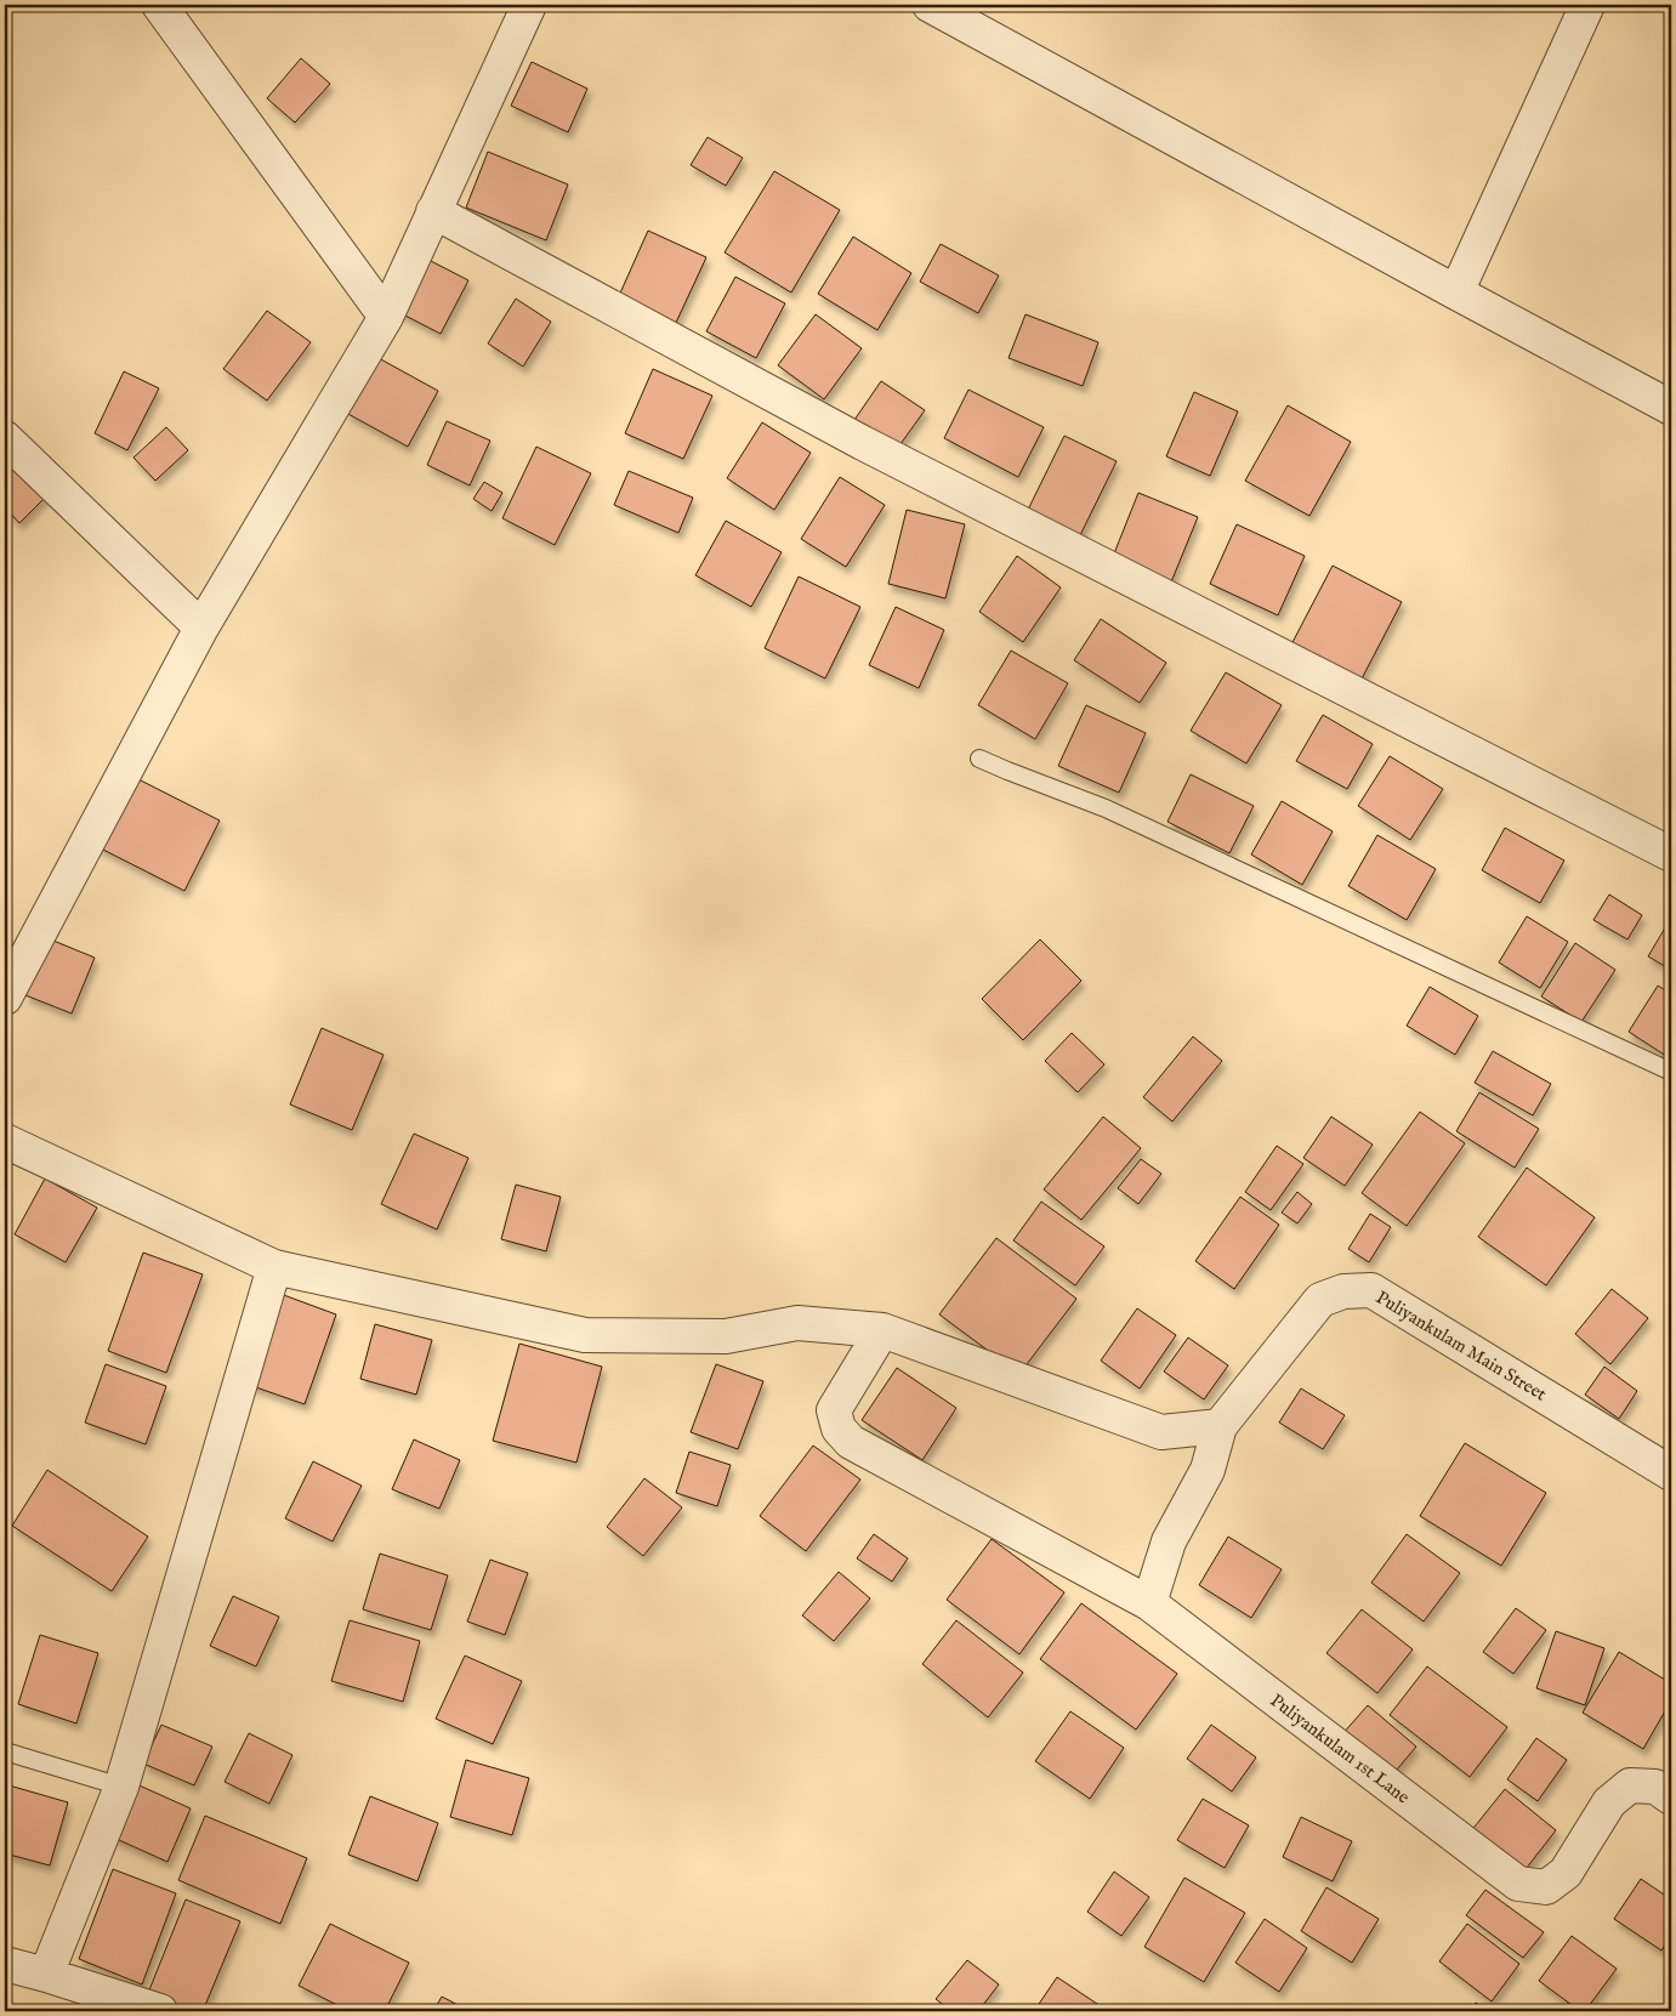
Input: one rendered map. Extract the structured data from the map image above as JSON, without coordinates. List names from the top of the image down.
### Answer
{
  "streets": {
    "street": ["Puliyankulam Main Street", "Puliyankulam 1st Lane"]
  }
}
